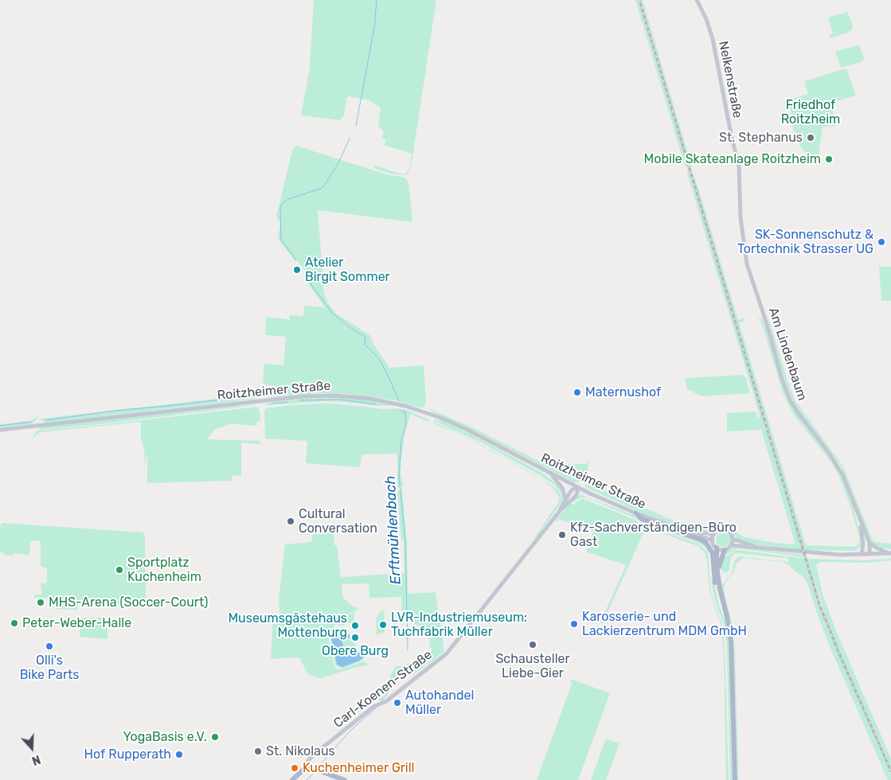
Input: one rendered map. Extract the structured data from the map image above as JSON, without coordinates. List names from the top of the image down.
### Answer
{
  "streets": {
    "street": [
      "Nelkenstraße",
      "Am Lindenbaum",
      "Roitzheimer Straße",
      "Carl-Koenen-Straße"
    ]
  },
  "crossings": [
    ["Nelkenstraße", "Am Lindenbaum"],
    ["Roitzheimer Straße", "Carl-Koenen-Straße"]
  ],
  "water": ["Erftmühlenbach"],
  "parks": ["Friedhof Roitzheim"],
  "places": [
    "St. Stephanus",
    "Mobile Skateanlage Roitzheim",
    "SK-Sonnenschutz & Tortechnik Strasser UG",
    "Atelier Birgit Sommer",
    "Maternushof",
    "Cultural Conversation",
    "Kfz-Sachverständigen-Büro Gast",
    "Sportplatz Kuchenheim",
    "MHS-Arena (Soccer-Court)",
    "Peter-Weber-Halle",
    "Karosserie- und Lackierzentrum MDM GmbH",
    "LVR-Industriemuseum: Tuchfabrik Müller",
    "Museumsgästehaus Mottenburg",
    "Obere Burg",
    "Schausteller Liebe-Gier",
    "Olli's Bike Parts",
    "Autohandel Müller",
    "YogaBasis e.V.",
    "St. Nikolaus",
    "Hof Rupperath",
    "Kuchenheimer Grill"
  ],
  "north": "bottom"
}
